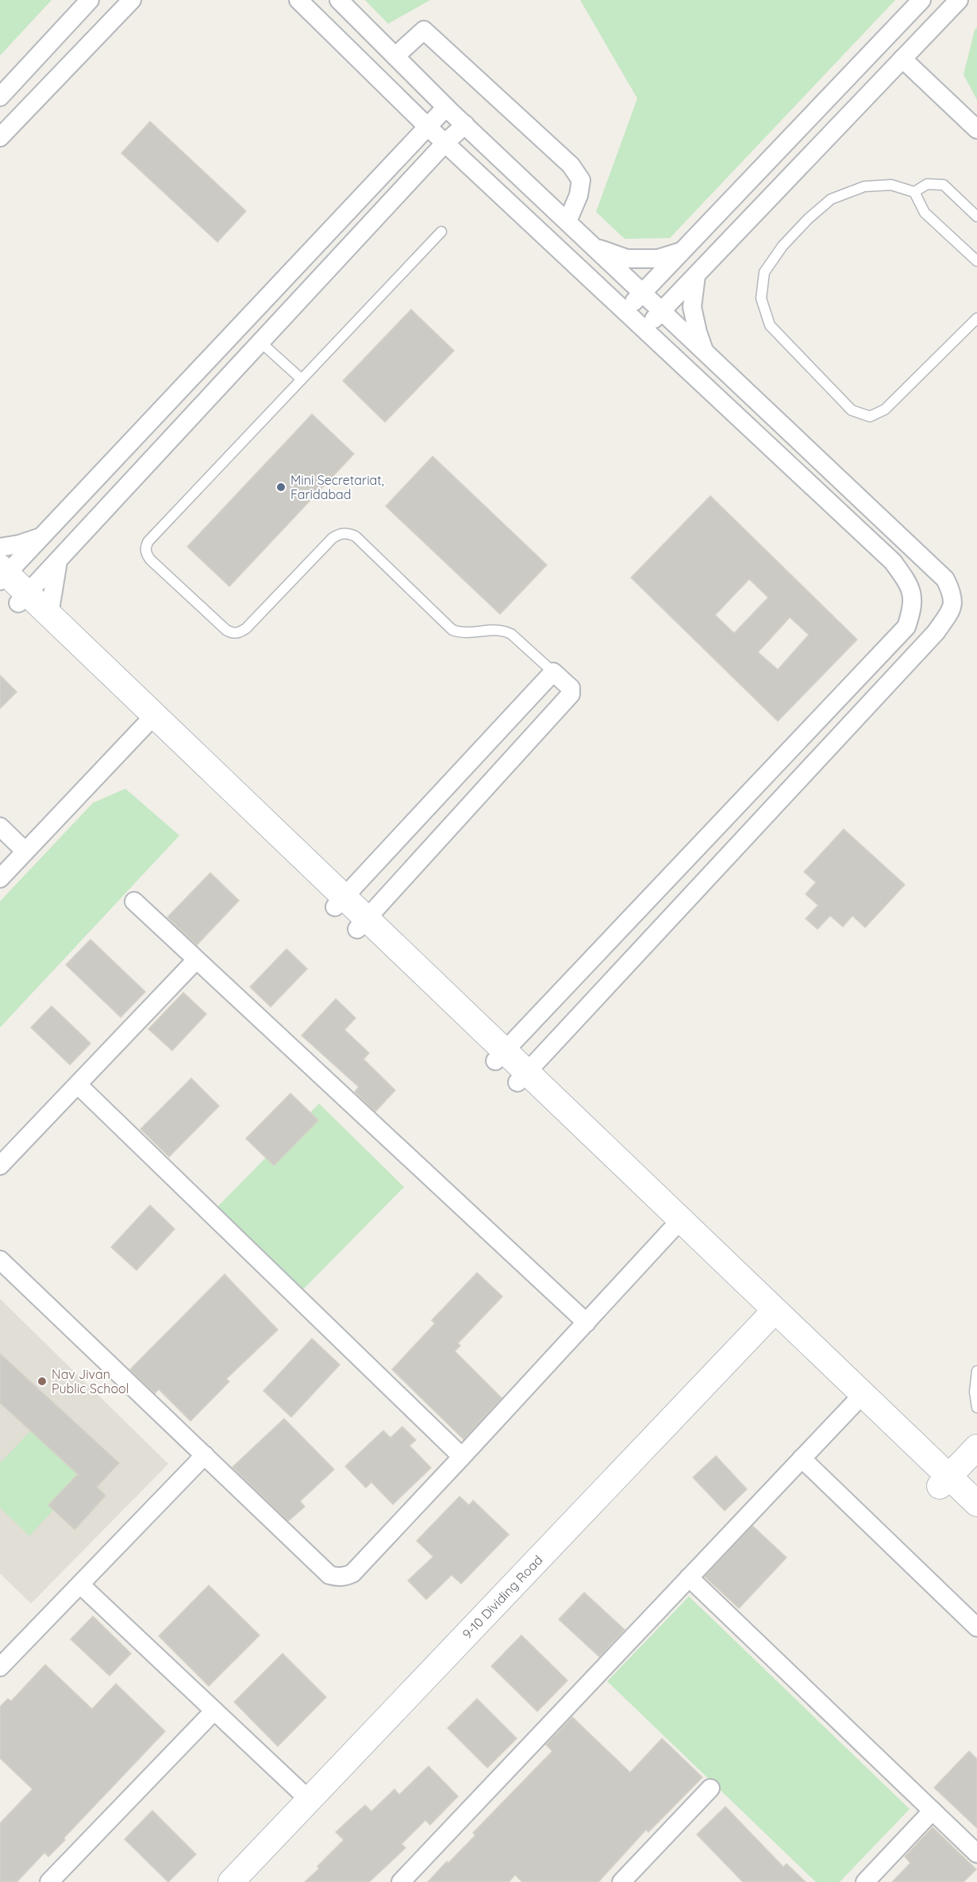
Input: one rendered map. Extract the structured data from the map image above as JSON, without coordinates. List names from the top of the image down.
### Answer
{
  "streets": {
    "street": ["9-10 Dividing Road"]
  },
  "places": ["Mini Secretariat, Faridabad", "Nav Jivan Public School"]
}
